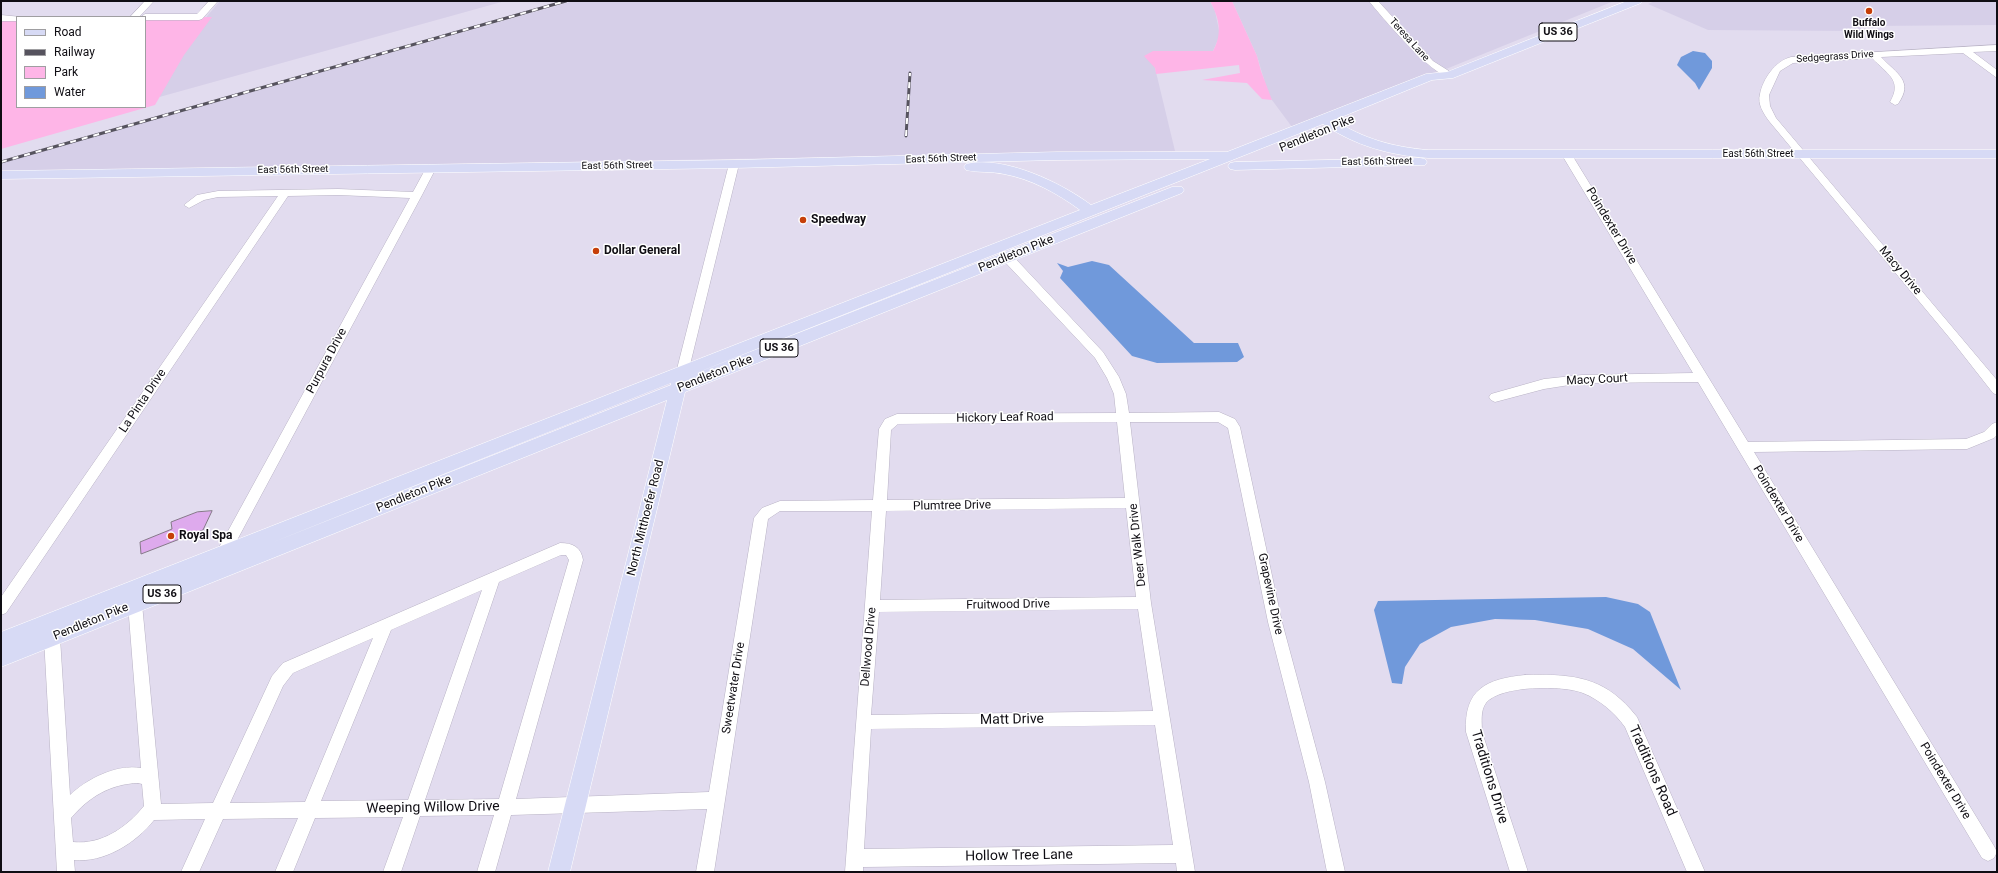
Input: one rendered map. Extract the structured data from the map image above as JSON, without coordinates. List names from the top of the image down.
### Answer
{
  "streets": {
    "main road": [
      "US 36",
      "Pendleton Pike",
      "East 56th Street",
      "North Mitthoefer Road"
    ],
    "street": [
      "Teresa Lane",
      "Sedgegrass Drive",
      "Poindexter Drive",
      "Macy Drive",
      "Purpura Drive",
      "Macy Court",
      "La Pinta Drive",
      "Hickory Leaf Road",
      "Plumtree Drive",
      "Deer Walk Drive",
      "Grapevine Drive",
      "Fruitwood Drive",
      "Dellwood Drive",
      "Sweetwater Drive",
      "Matt Drive",
      "Traditions Road",
      "Traditions Drive",
      "Weeping Willow Drive",
      "Hollow Tree Lane"
    ]
  },
  "crossings": [
    ["Teresa Lane", "Pendleton Pike"],
    ["Sedgegrass Drive", "East 56th Street"],
    ["Sedgegrass Drive", "Macy Drive"],
    ["Pendleton Pike", "East 56th Street"],
    ["Pendleton Pike", "Purpura Drive"],
    ["Pendleton Pike", "North Mitthoefer Road"],
    ["Pendleton Pike", "Deer Walk Drive"],
    ["East 56th Street", "Poindexter Drive"],
    ["East 56th Street", "Macy Drive"],
    ["East 56th Street", "Purpura Drive"],
    ["East 56th Street", "North Mitthoefer Road"],
    ["Poindexter Drive", "Macy Court"],
    ["Hickory Leaf Road", "Deer Walk Drive"],
    ["Hickory Leaf Road", "Grapevine Drive"],
    ["Hickory Leaf Road", "Dellwood Drive"],
    ["Plumtree Drive", "Deer Walk Drive"],
    ["Plumtree Drive", "Dellwood Drive"],
    ["Plumtree Drive", "Sweetwater Drive"],
    ["North Mitthoefer Road", "Weeping Willow Drive"],
    ["Deer Walk Drive", "Grapevine Drive"],
    ["Deer Walk Drive", "Fruitwood Drive"],
    ["Deer Walk Drive", "Matt Drive"],
    ["Deer Walk Drive", "Hollow Tree Lane"],
    ["Fruitwood Drive", "Dellwood Drive"],
    ["Dellwood Drive", "Matt Drive"],
    ["Dellwood Drive", "Hollow Tree Lane"],
    ["Sweetwater Drive", "Weeping Willow Drive"],
    ["Traditions Road", "Traditions Drive"]
  ],
  "places": [
    "Buffalo Wild Wings",
    "Speedway",
    "Dollar General",
    "Royal Spa"
  ],
  "legend": [
    "Road",
    "Railway",
    "Park",
    "Water"
  ]
}
